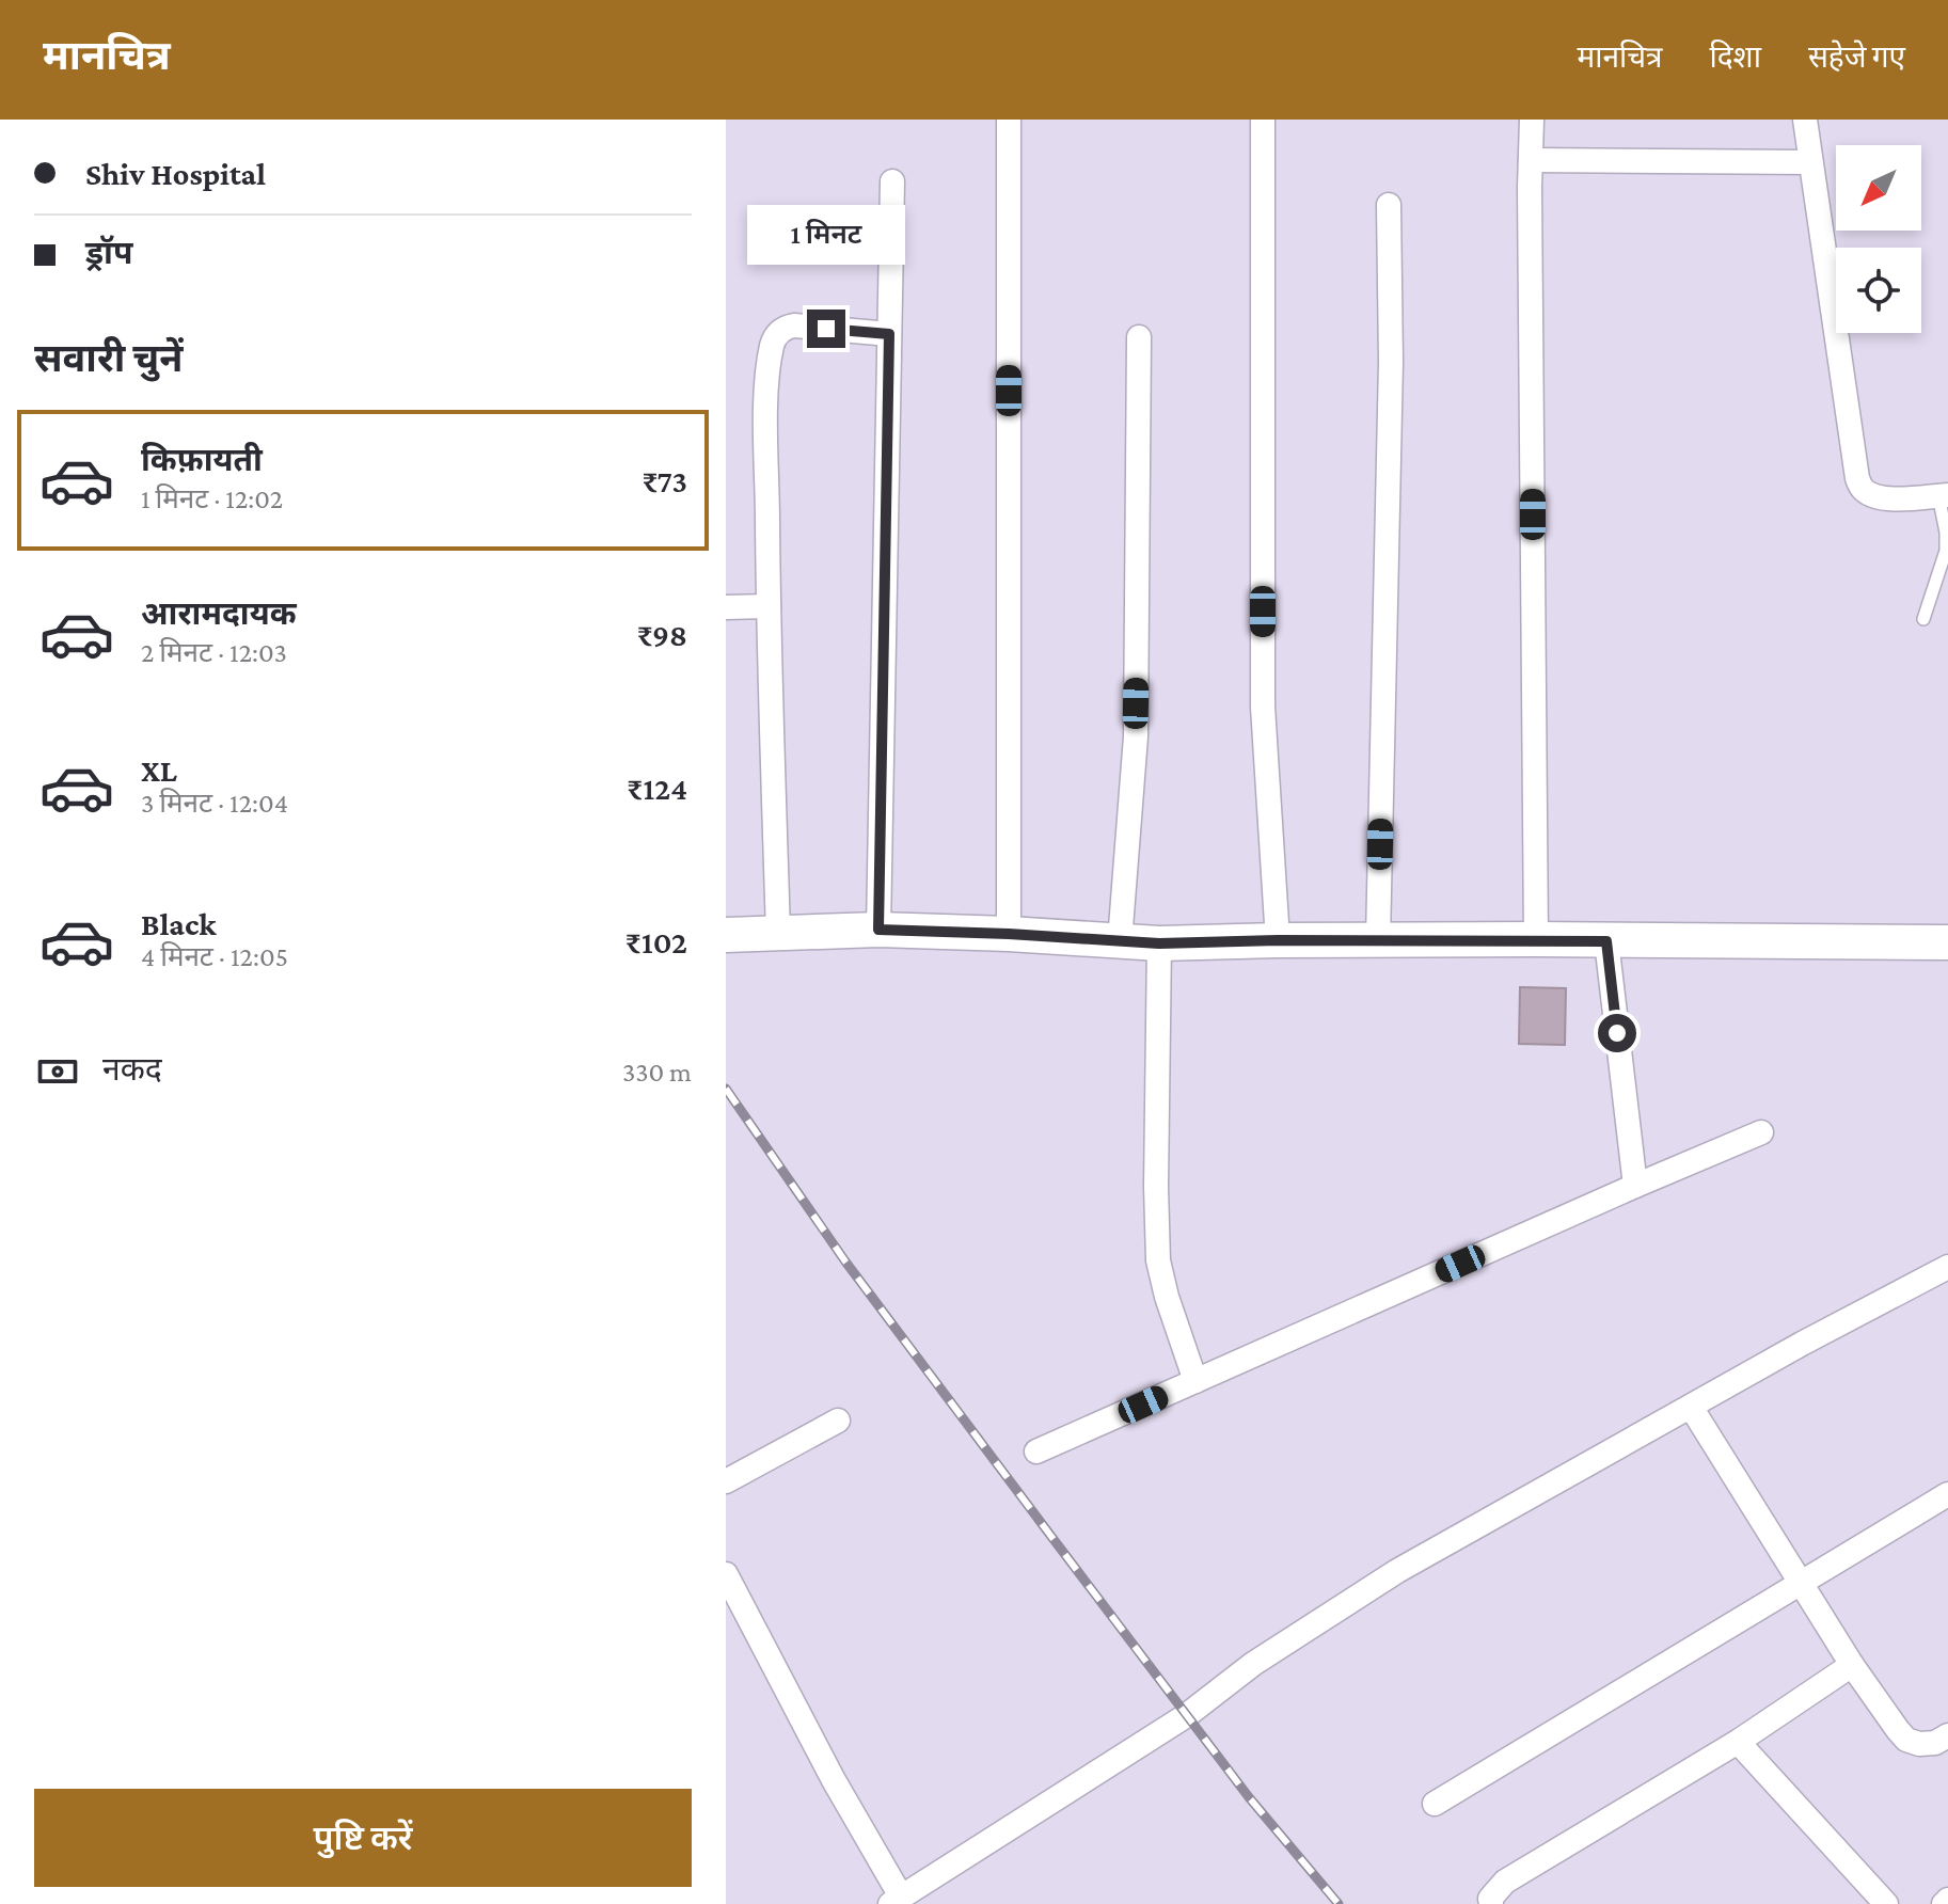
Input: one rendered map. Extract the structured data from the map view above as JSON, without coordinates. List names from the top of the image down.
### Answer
{
  "north": "bottom left",
  "page": {
    "header": "मानचित्र",
    "nav": ["मानचित्र", "दिशा", "सहेजे गए"],
    "banner": ["Shiv Hospital", "ड्रॉप"],
    "bubble": "1 मिनट",
    "heading": "सवारी चुनें",
    "list": [
      {
        "name": "किफ़ायती",
        "note": "1 मिनट · 12:02",
        "value": "₹73"
      },
      {
        "name": "आरामदायक",
        "note": "2 मिनट · 12:03",
        "value": "₹98"
      },
      {
        "name": "XL",
        "note": "3 मिनट · 12:04",
        "value": "₹124"
      },
      {
        "name": "Black",
        "note": "4 मिनट · 12:05",
        "value": "₹102"
      }
    ],
    "pay": ["नकद", "330 m"],
    "buttons": "पुष्टि करें"
  }
}
